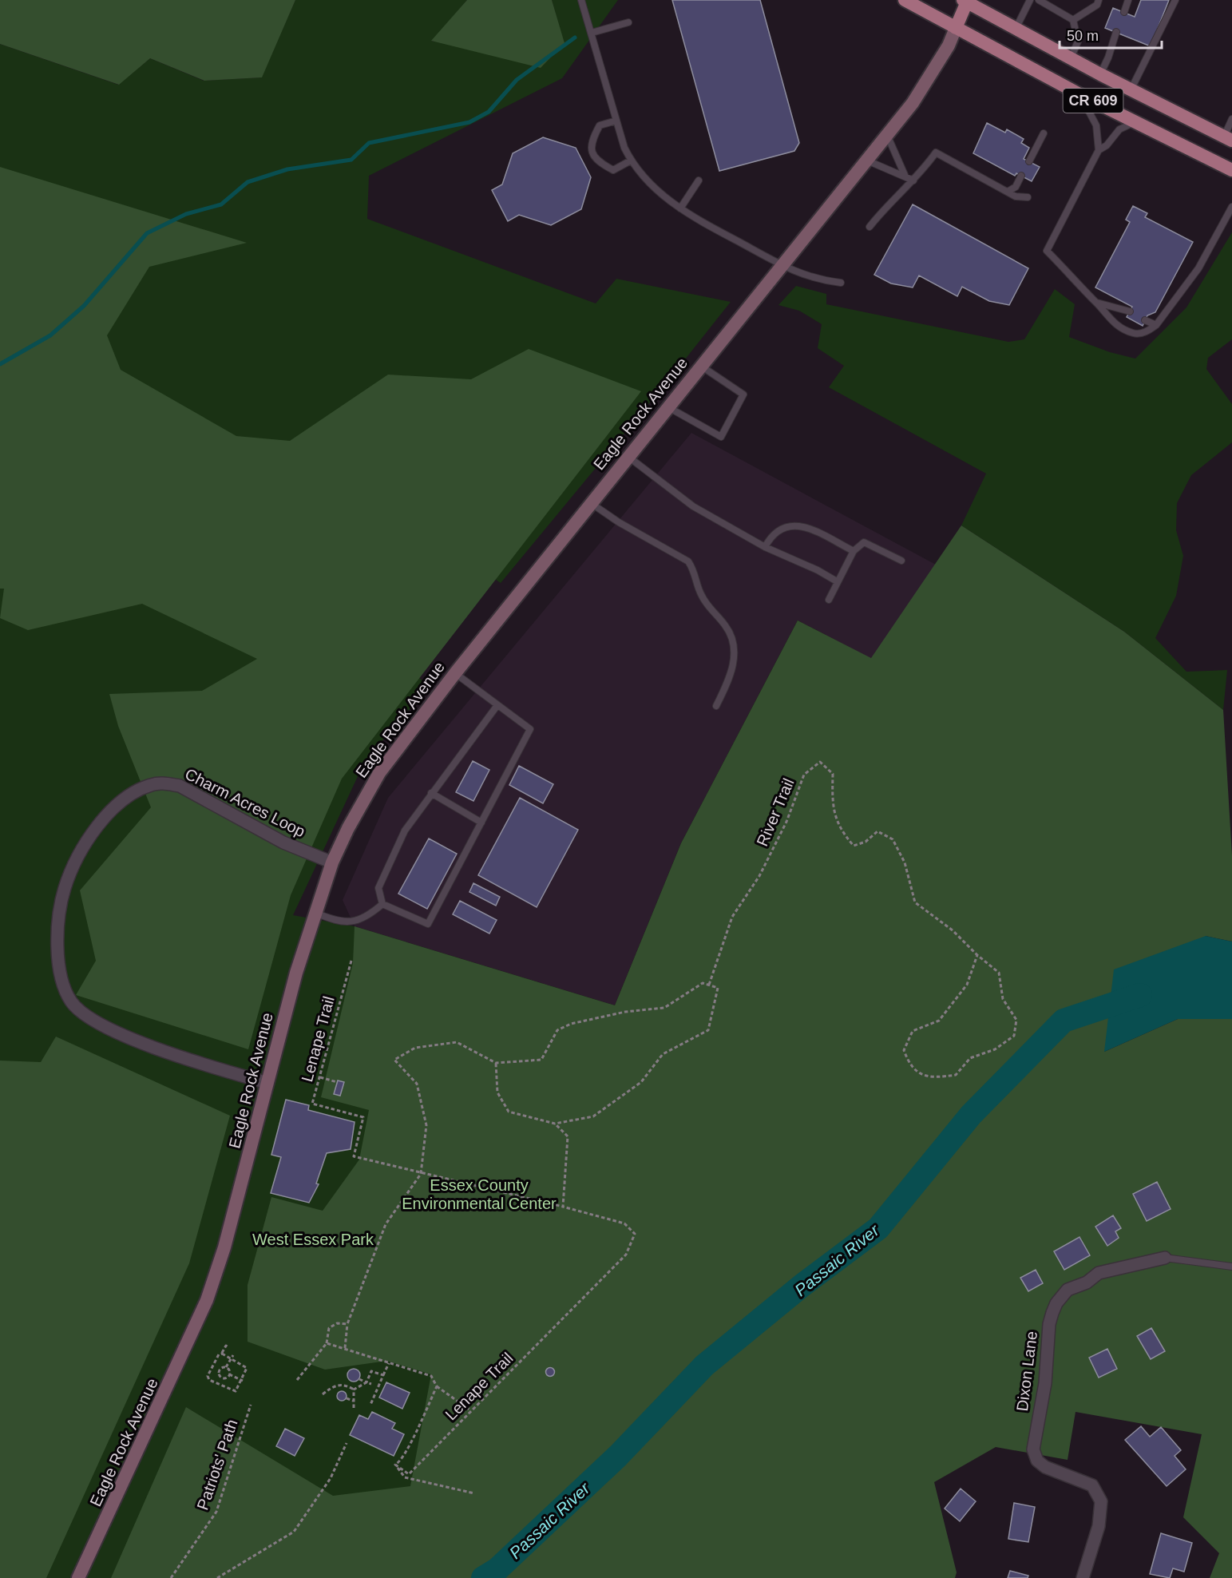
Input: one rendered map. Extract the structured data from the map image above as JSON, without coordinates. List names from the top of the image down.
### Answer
{
  "streets": {
    "main road": ["CR 609", "Eagle Rock Avenue"],
    "street": ["Charm Acres Loop", "Dixon Lane"],
    "path": ["River Trail", "Lenape Trail", "Patriots' Path"]
  },
  "crossings": [
    ["CR 609", "Eagle Rock Avenue"],
    ["Eagle Rock Avenue", "Charm Acres Loop"]
  ],
  "water": ["Passaic River"],
  "parks": ["Essex County Environmental Center", "West Essex Park"],
  "scale_bar": "50 m"
}
